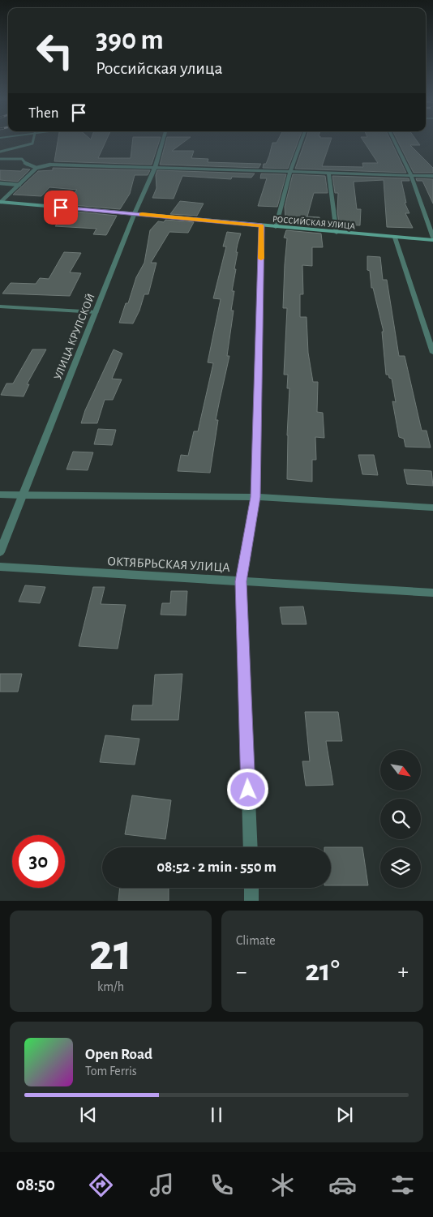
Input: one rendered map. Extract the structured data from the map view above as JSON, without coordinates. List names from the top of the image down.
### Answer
{
  "streets": {
    "main road": ["РОССИЙСКАЯ УЛИЦА"],
    "street": ["УЛИЦА КРУПСКОЙ", "ОКТЯБРЬСКАЯ УЛИЦА"]
  },
  "crossings": [
    ["РОССИЙСКАЯ УЛИЦА", "УЛИЦА КРУПСКОЙ"]
  ],
  "north": "bottom right",
  "page": {
    "turn": ["390 m", "Российская улица"],
    "then": "Then",
    "limit": "30",
    "trip": "08:52 · 2 min · 550 m",
    "tile": [
      ["21", "km/h"],
      "Climate"
    ],
    "heat": ["−", "21°", "+"],
    "song": ["Open Road", "Tom Ferris"],
    "tabs": "08:50"
  }
}
